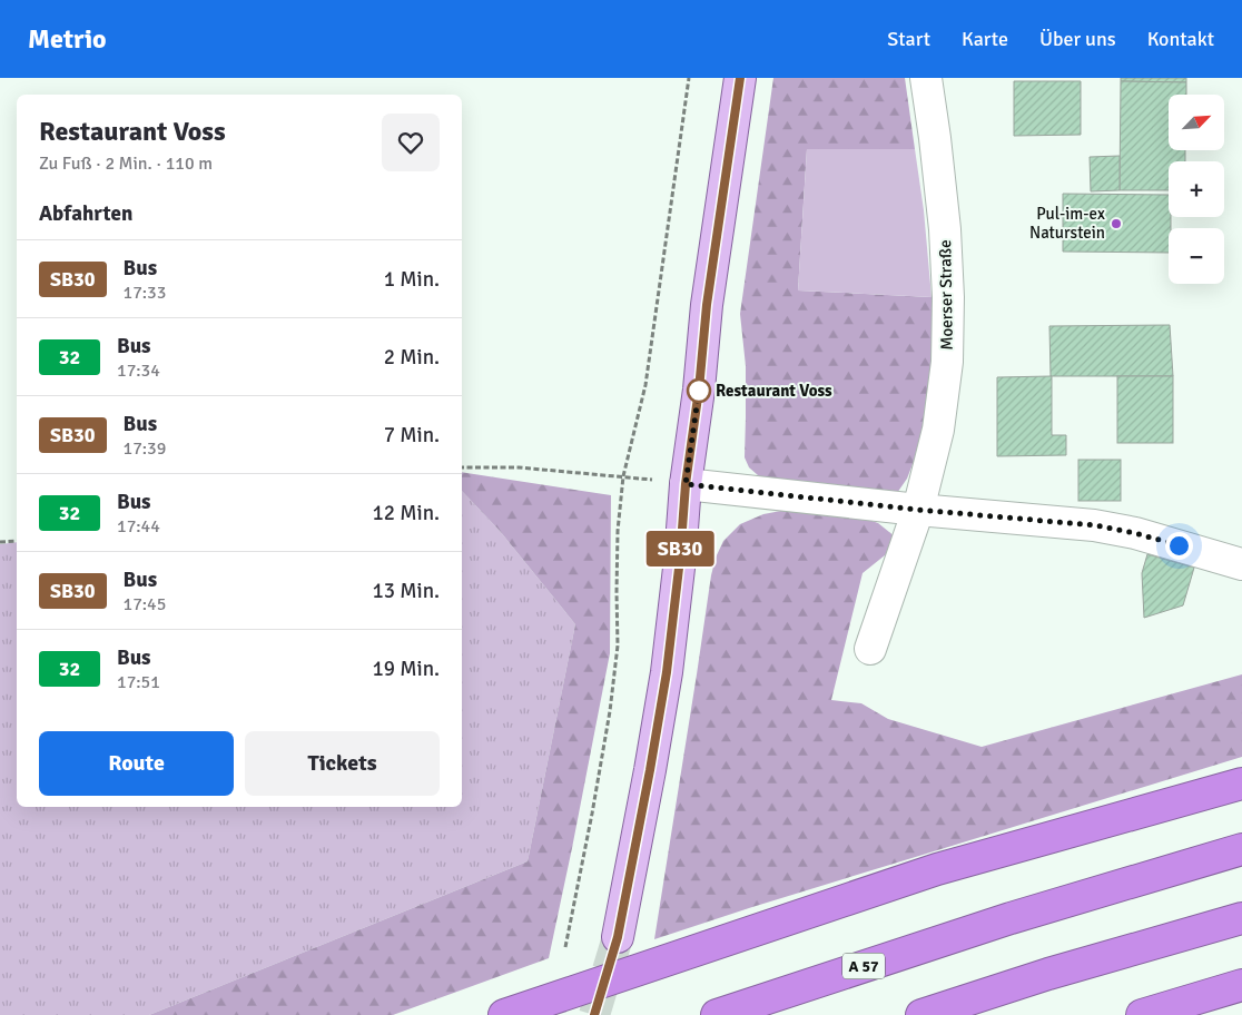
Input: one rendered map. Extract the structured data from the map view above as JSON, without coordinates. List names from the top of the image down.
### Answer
{
  "streets": {
    "highway": ["A 57"],
    "street": ["Moerser Straße"]
  },
  "places": ["Pul-im-ex Naturstein", "Restaurant Voss"],
  "lines": ["bus line SB30"],
  "north": "top right",
  "page": {
    "header": "Metrio",
    "nav": [
      "Start",
      "Karte",
      "Über uns",
      "Kontakt"
    ],
    "on_map": "SB30",
    "map_buttons": ["+", "−"],
    "heading": [
      ["Restaurant Voss", "Zu Fuß · 2 Min. · 110 m"],
      "Abfahrten"
    ],
    "list": [
      {
        "mark": "SB30",
        "name": "Bus",
        "note": "17:33",
        "value": "1 Min."
      },
      {
        "mark": "32",
        "name": "Bus",
        "note": "17:34",
        "value": "2 Min."
      },
      {
        "mark": "SB30",
        "name": "Bus",
        "note": "17:39",
        "value": "7 Min."
      },
      {
        "mark": "32",
        "name": "Bus",
        "note": "17:44",
        "value": "12 Min."
      },
      {
        "mark": "SB30",
        "name": "Bus",
        "note": "17:45",
        "value": "13 Min."
      },
      {
        "mark": "32",
        "name": "Bus",
        "note": "17:51",
        "value": "19 Min."
      }
    ],
    "buttons": ["Route", "Tickets"]
  }
}
